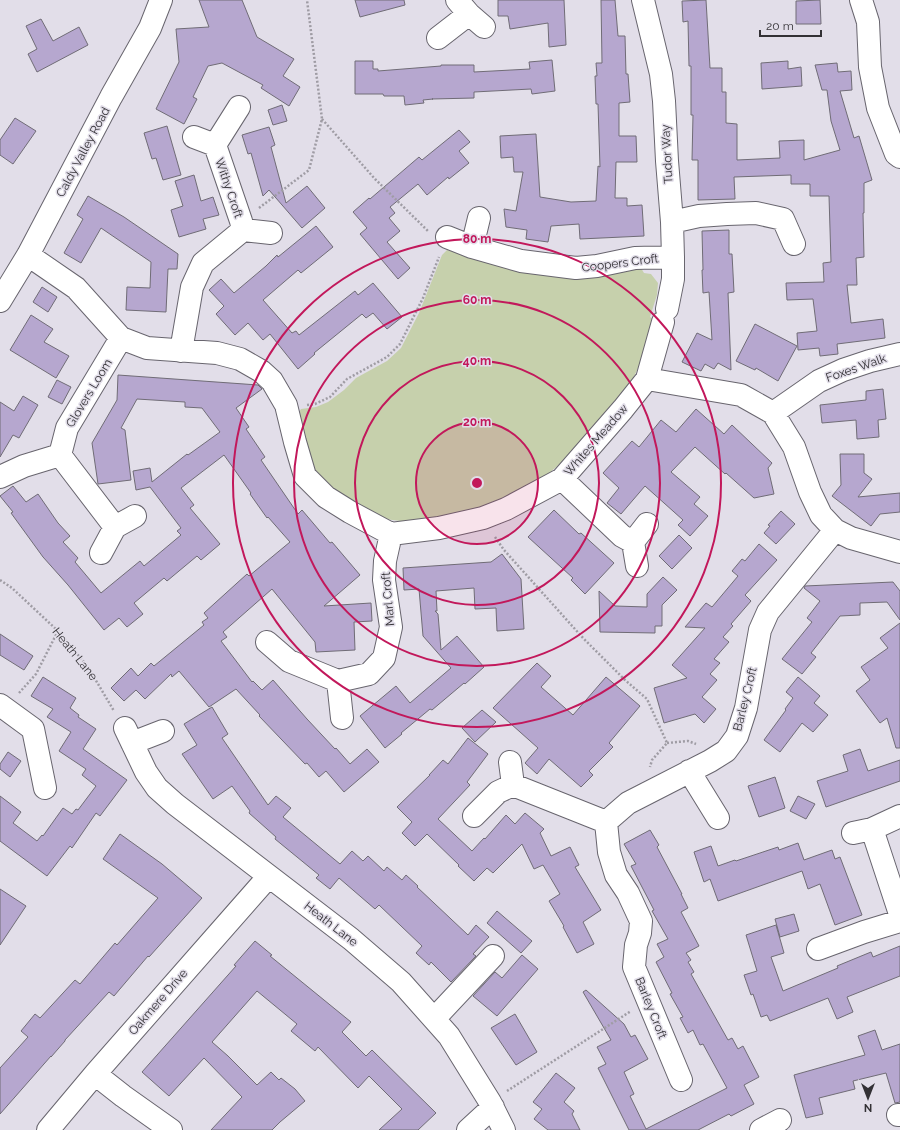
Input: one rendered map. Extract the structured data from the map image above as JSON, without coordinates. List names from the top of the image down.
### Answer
{
  "streets": {
    "street": [
      "Caldy Valley Road",
      "Tudor Way",
      "Withy Croft",
      "Coopers Croft",
      "Foxes Walk",
      "Glovers Loom",
      "Whites Meadow",
      "Marl Croft",
      "Heath Lane",
      "Barley Croft",
      "Oakmere Drive"
    ]
  },
  "crossings": [
    ["Tudor Way", "Coopers Croft"],
    ["Tudor Way", "Whites Meadow"],
    ["Whites Meadow", "Marl Croft"],
    ["Heath Lane", "Oakmere Drive"]
  ],
  "scale_bar": "20 m",
  "north": "bottom",
  "rings": [
    "80 m",
    "60 m",
    "40 m",
    "20 m"
  ]
}
